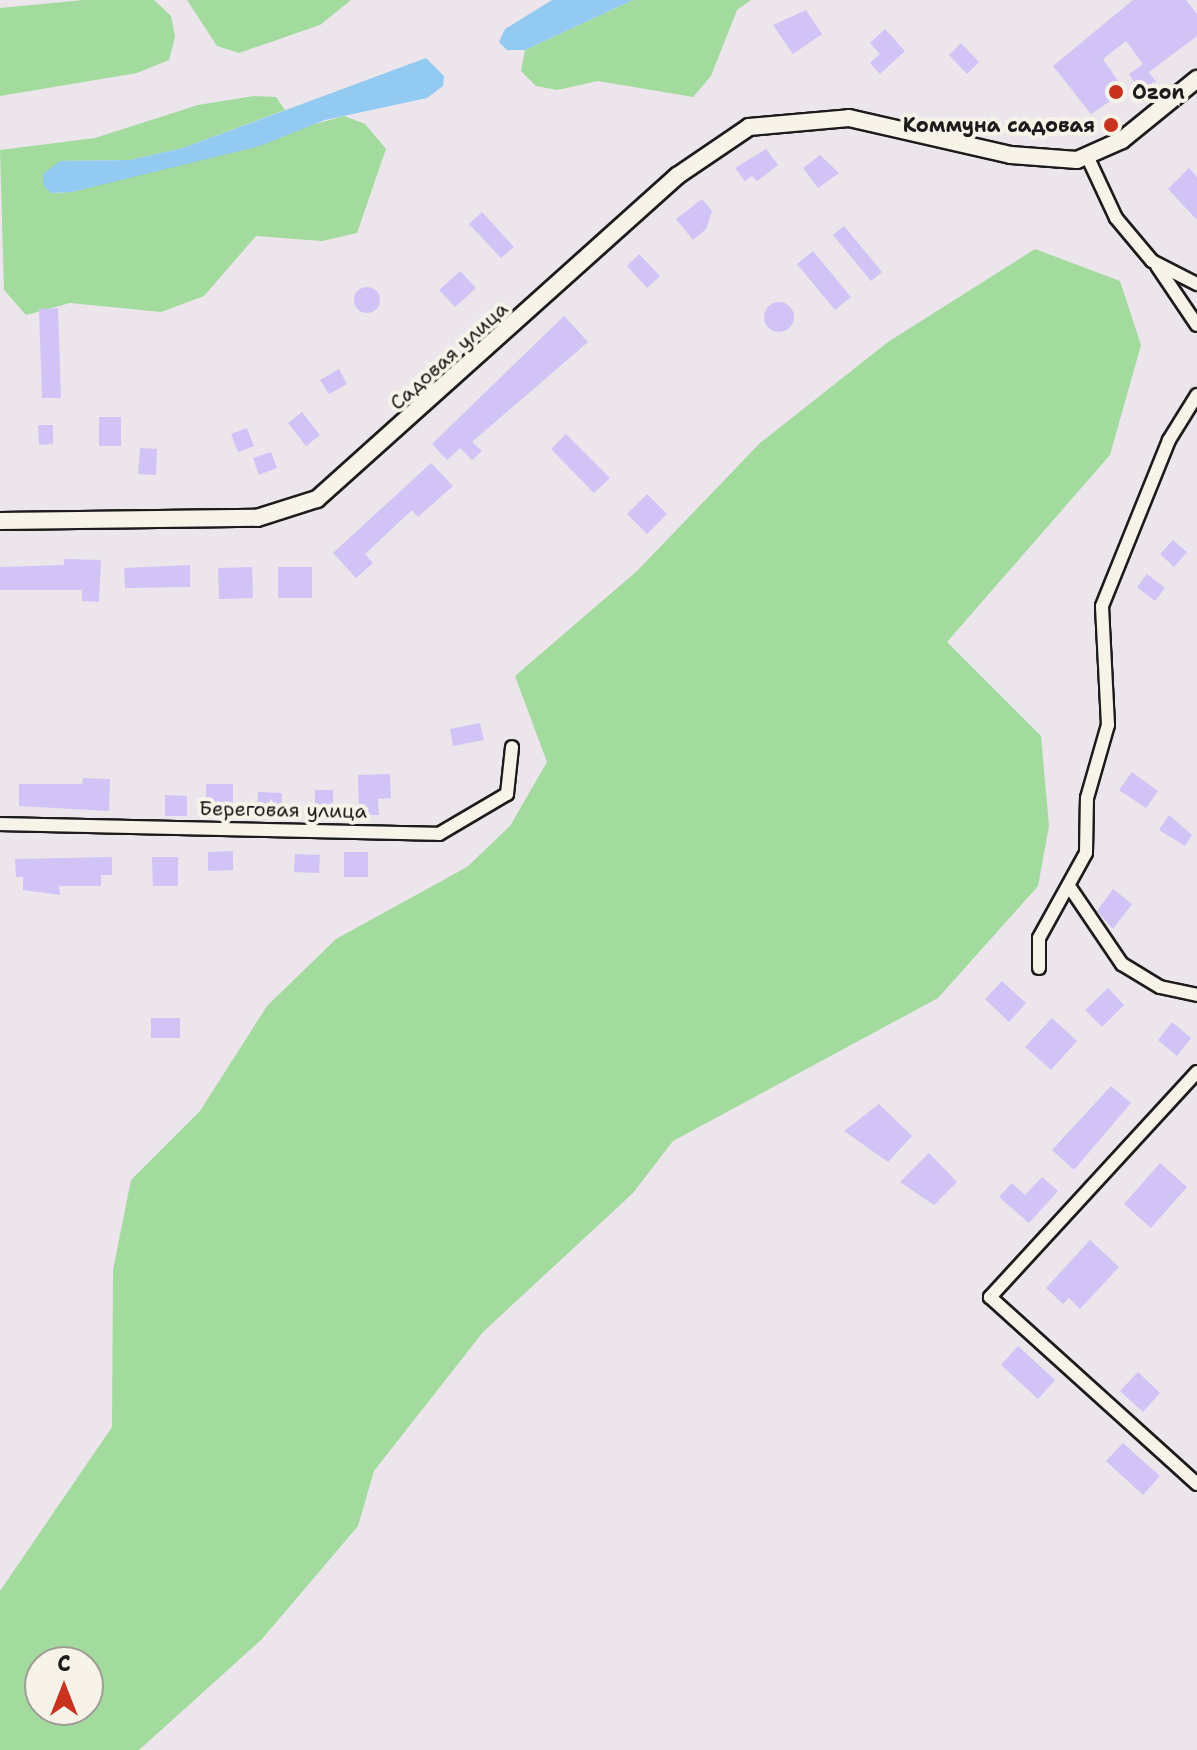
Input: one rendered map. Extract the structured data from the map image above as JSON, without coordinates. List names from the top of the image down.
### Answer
{
  "streets": {
    "street": ["Садовая улица", "Береговая улица"]
  },
  "places": ["Ozon", "Коммуна садовая"],
  "north": "top"
}
